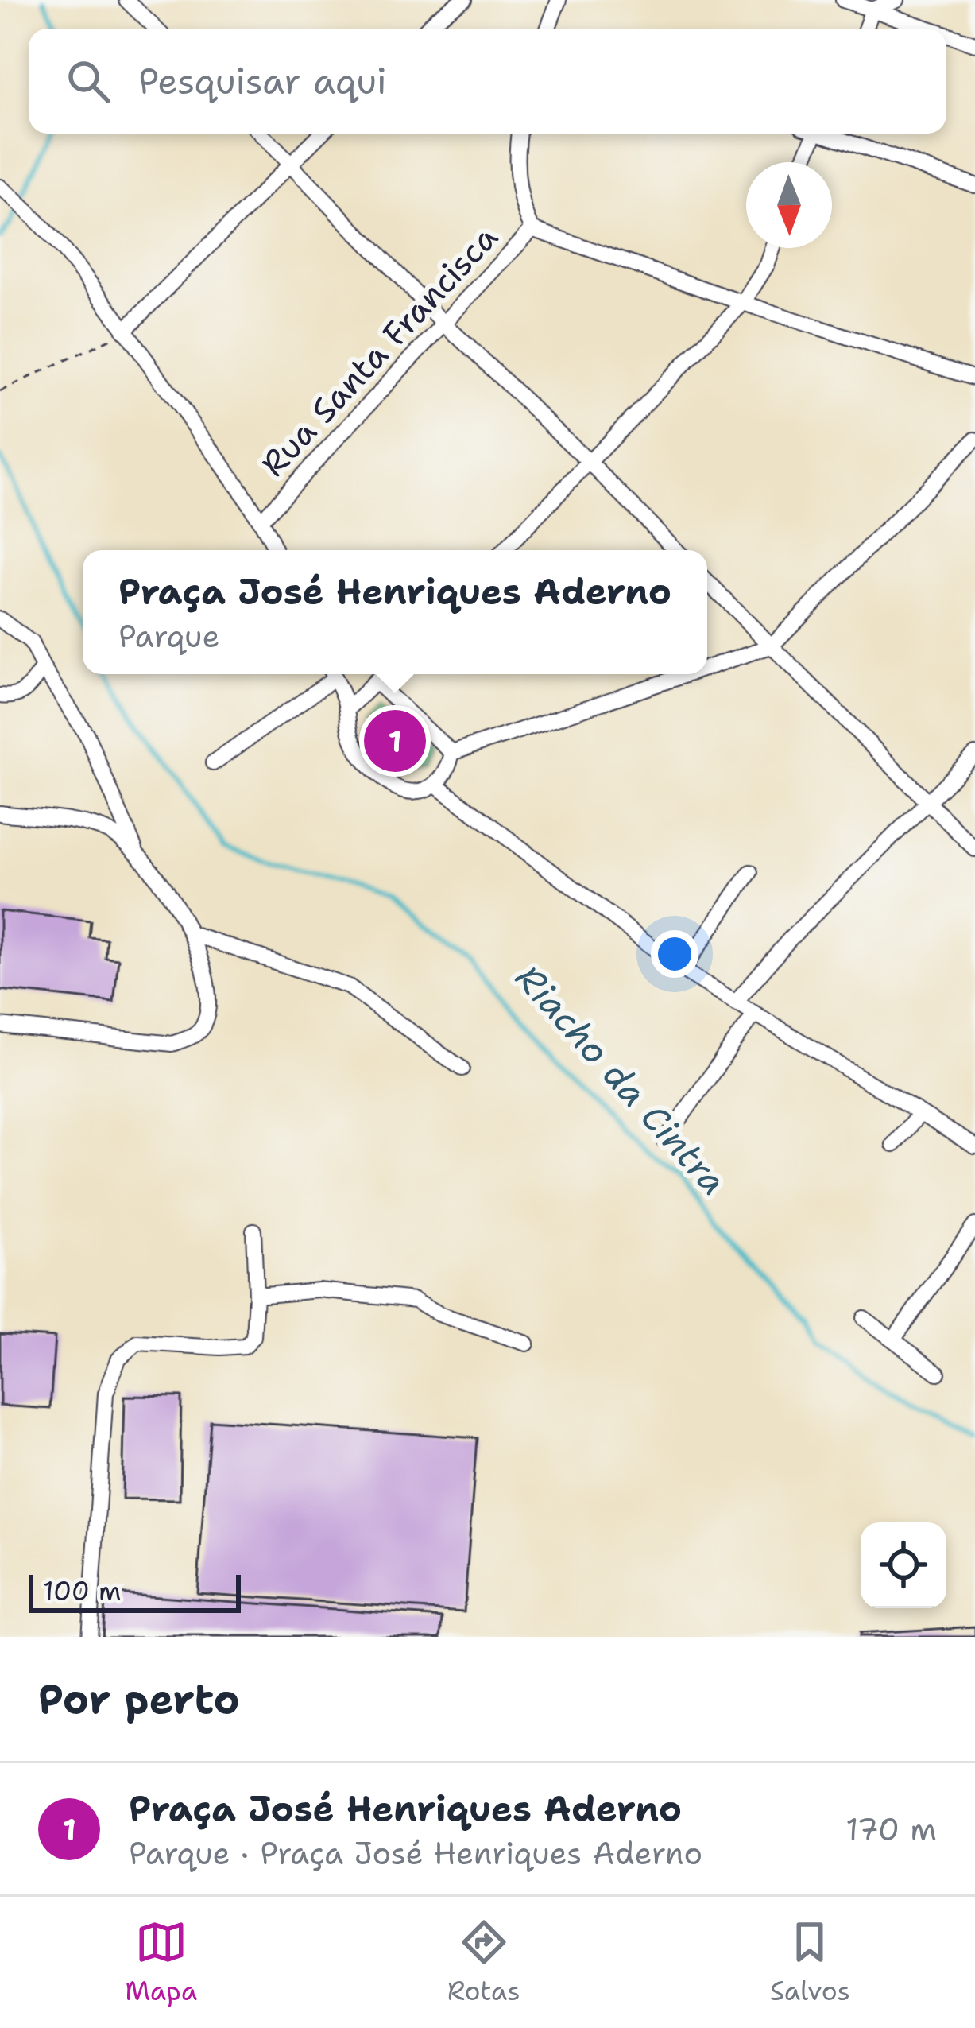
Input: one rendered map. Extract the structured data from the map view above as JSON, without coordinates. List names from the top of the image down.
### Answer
{
  "streets": {
    "street": ["Rua Santa Francisca"]
  },
  "water": ["Riacho da Cintra"],
  "scale_bar": "100 m",
  "north": "bottom",
  "page": {
    "search": "Pesquisar aqui",
    "popup": ["Praça José Henriques Aderno", "Parque"],
    "pins": "1",
    "scale": "100 m",
    "heading": "Por perto",
    "list": [
      {
        "mark": "1",
        "name": "Praça José Henriques Aderno",
        "note": "Parque · Praça José Henriques Aderno",
        "value": "170 m"
      }
    ],
    "nav": ["Mapa", "Rotas", "Salvos"]
  }
}
